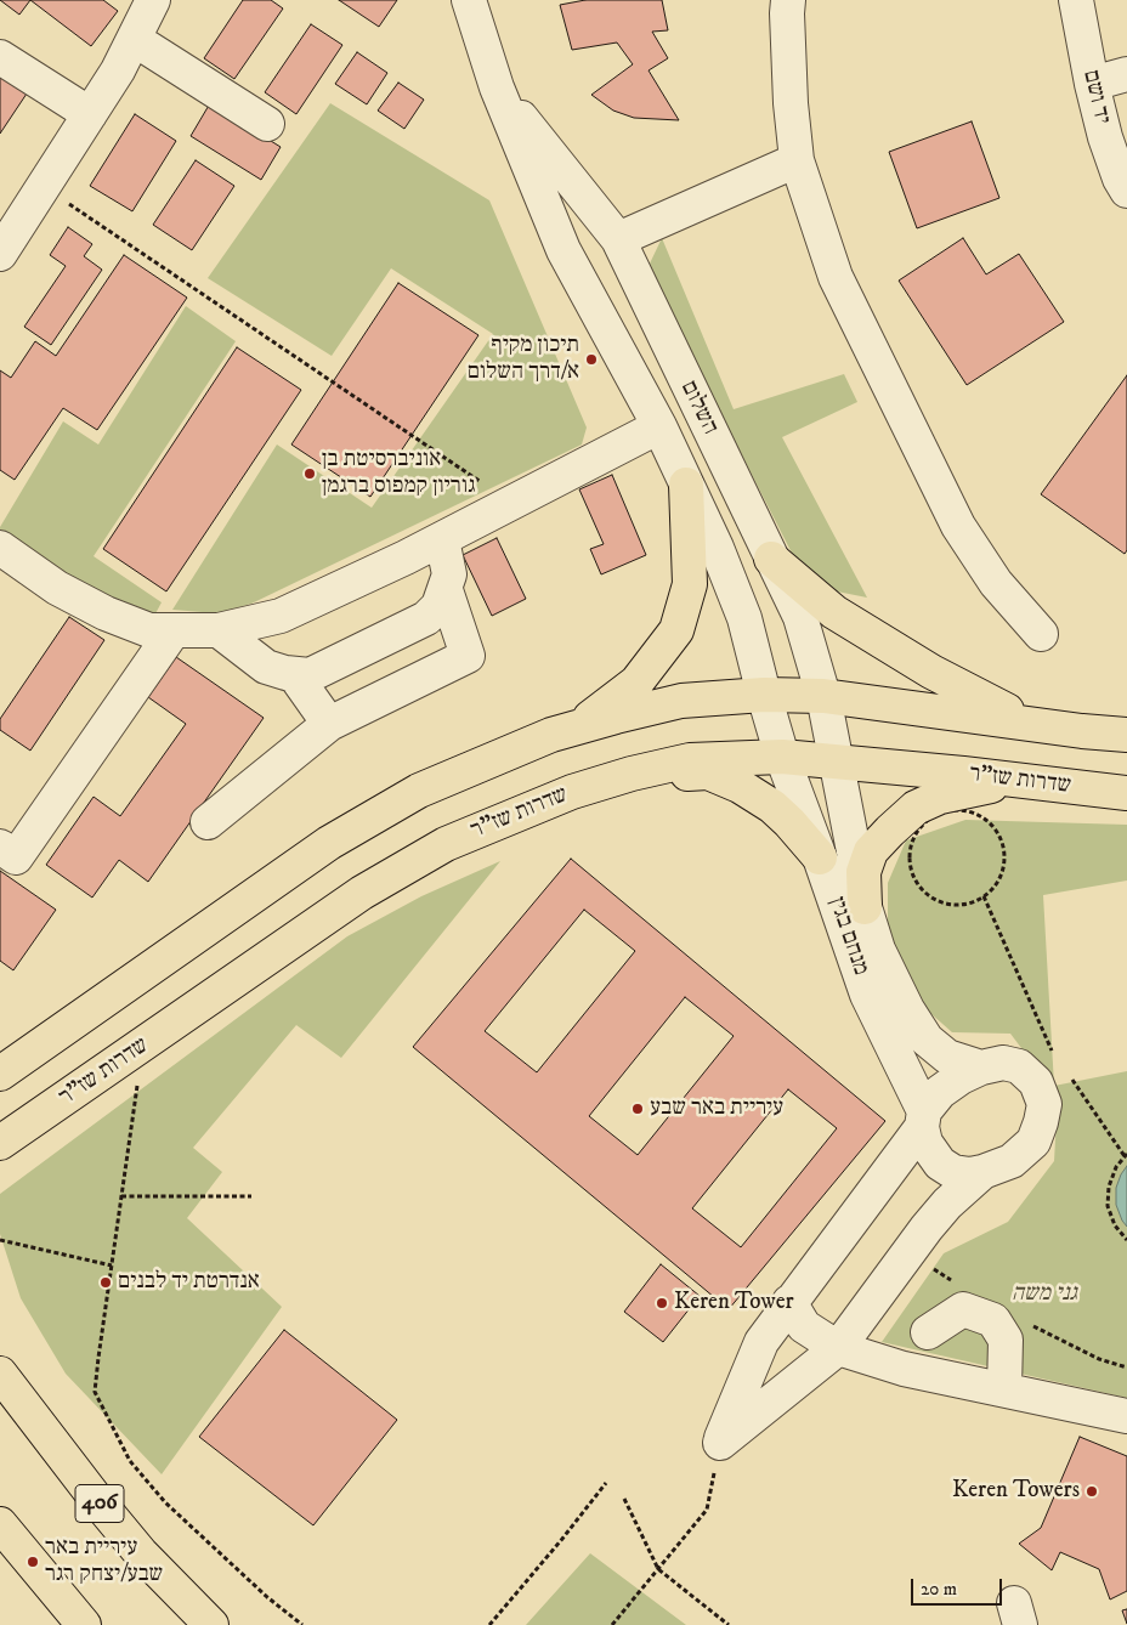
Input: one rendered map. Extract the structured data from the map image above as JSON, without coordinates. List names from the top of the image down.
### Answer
{
  "streets": {
    "main road": ["שדרות שז\"ר", "406"],
    "street": ["יד ושם", "השלום", "מנחם בגין"]
  },
  "crossings": [
    ["השלום", "שדרות שז\"ר"],
    ["השלום", "מנחם בגין"],
    ["שדרות שז\"ר", "מנחם בגין"]
  ],
  "parks": ["גני משה"],
  "places": [
    "תיכון מקיף א/דרך השלום",
    "אוניברסיטת בן גוריון קמפוס ברגמן",
    "עיריית באר שבע",
    "אנדרטת יד לבנים",
    "Keren Tower",
    "Keren Towers",
    "עיריית באר שבע/יצחק רגר"
  ],
  "scale_bar": "20 m"
}
